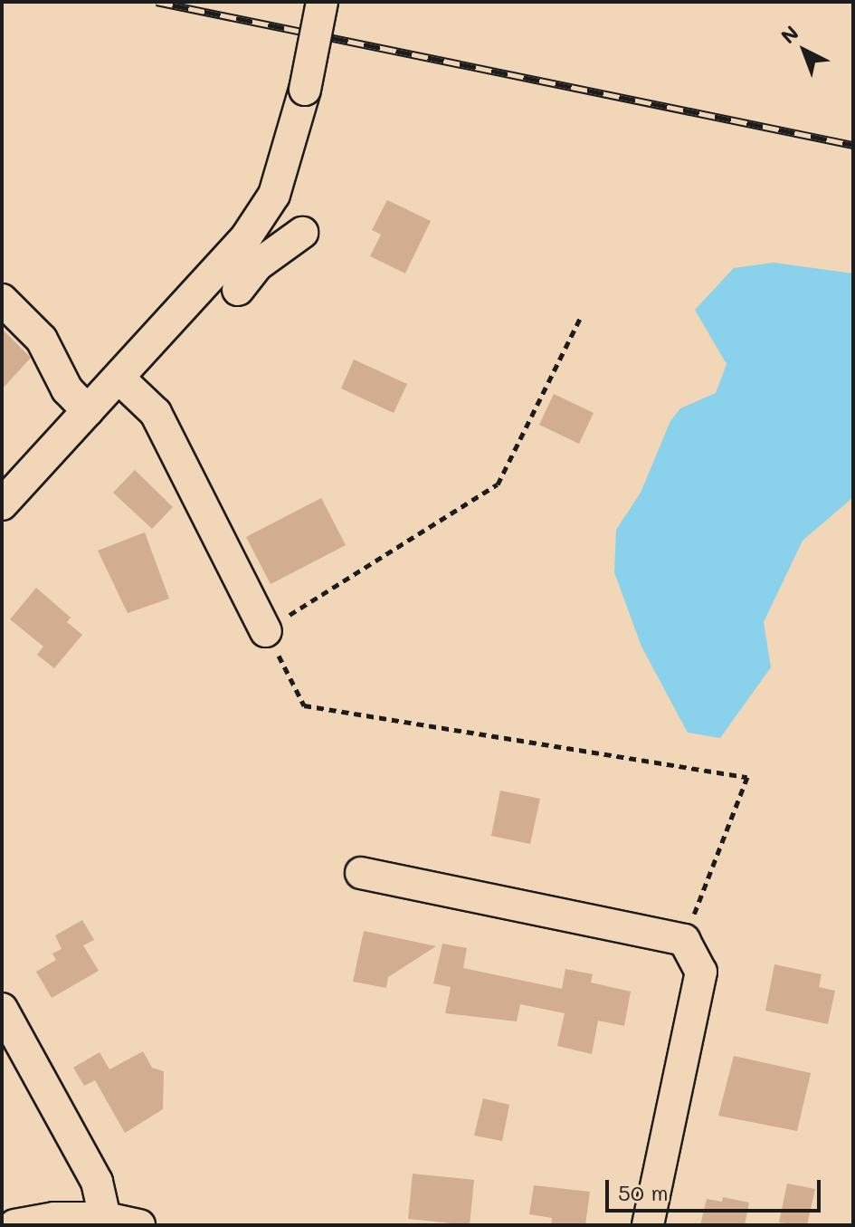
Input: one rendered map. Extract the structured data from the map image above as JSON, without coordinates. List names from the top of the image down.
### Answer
{
  "scale_bar": "50 m",
  "north": "top left"
}
